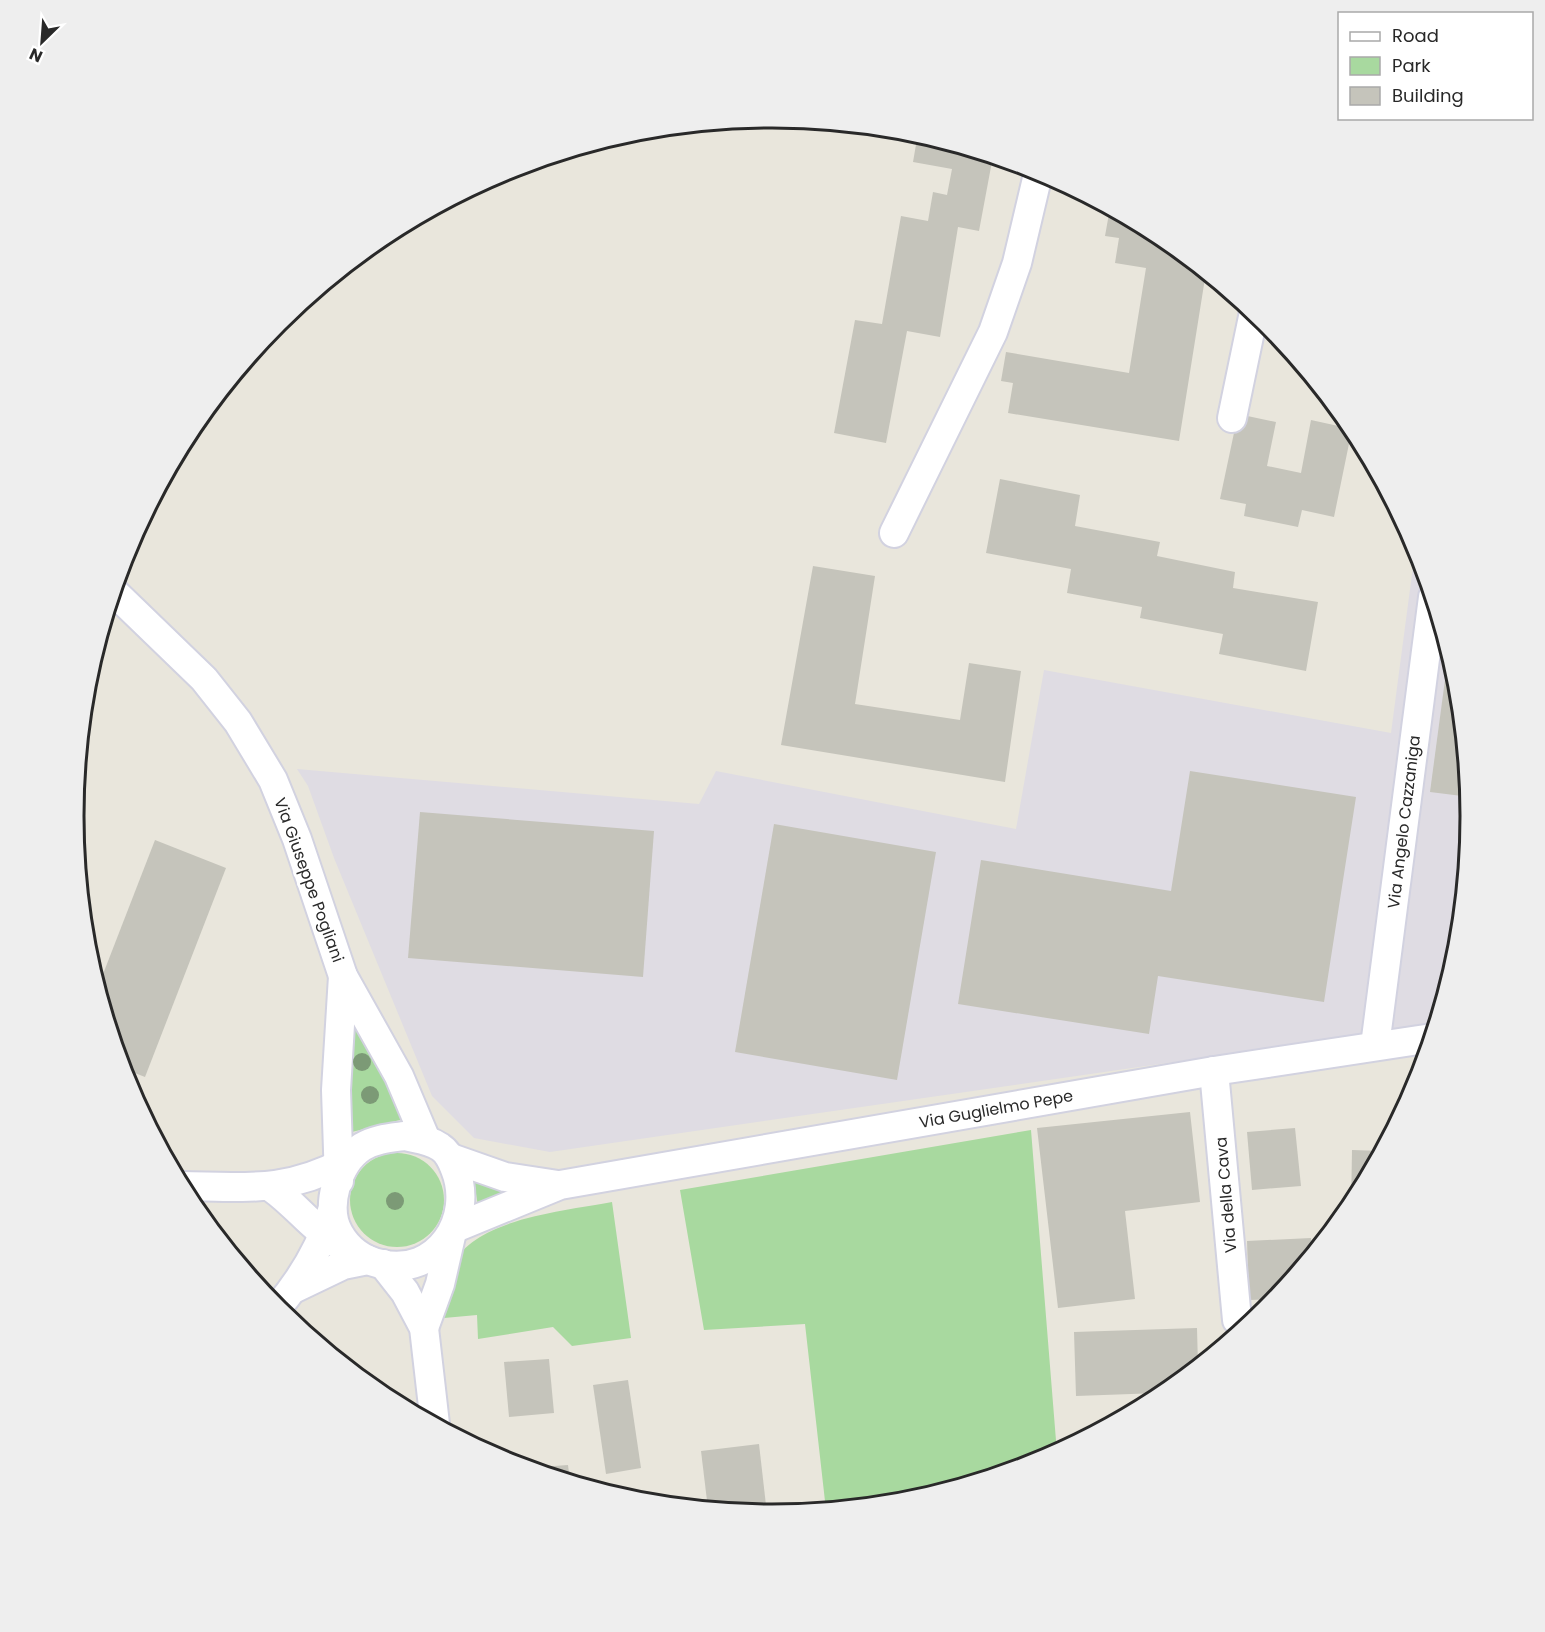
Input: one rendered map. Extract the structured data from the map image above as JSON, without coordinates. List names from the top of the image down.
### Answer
{
  "streets": {
    "street": [
      "Via Angelo Cazzaniga",
      "Via Giuseppe Pogliani",
      "Via Guglielmo Pepe",
      "Via della Cava"
    ]
  },
  "crossings": [
    ["Via Angelo Cazzaniga", "Via Guglielmo Pepe"],
    ["Via Giuseppe Pogliani", "Via Guglielmo Pepe"],
    ["Via Guglielmo Pepe", "Via della Cava"]
  ],
  "legend": ["Road", "Park", "Building"],
  "north": "bottom left"
}
